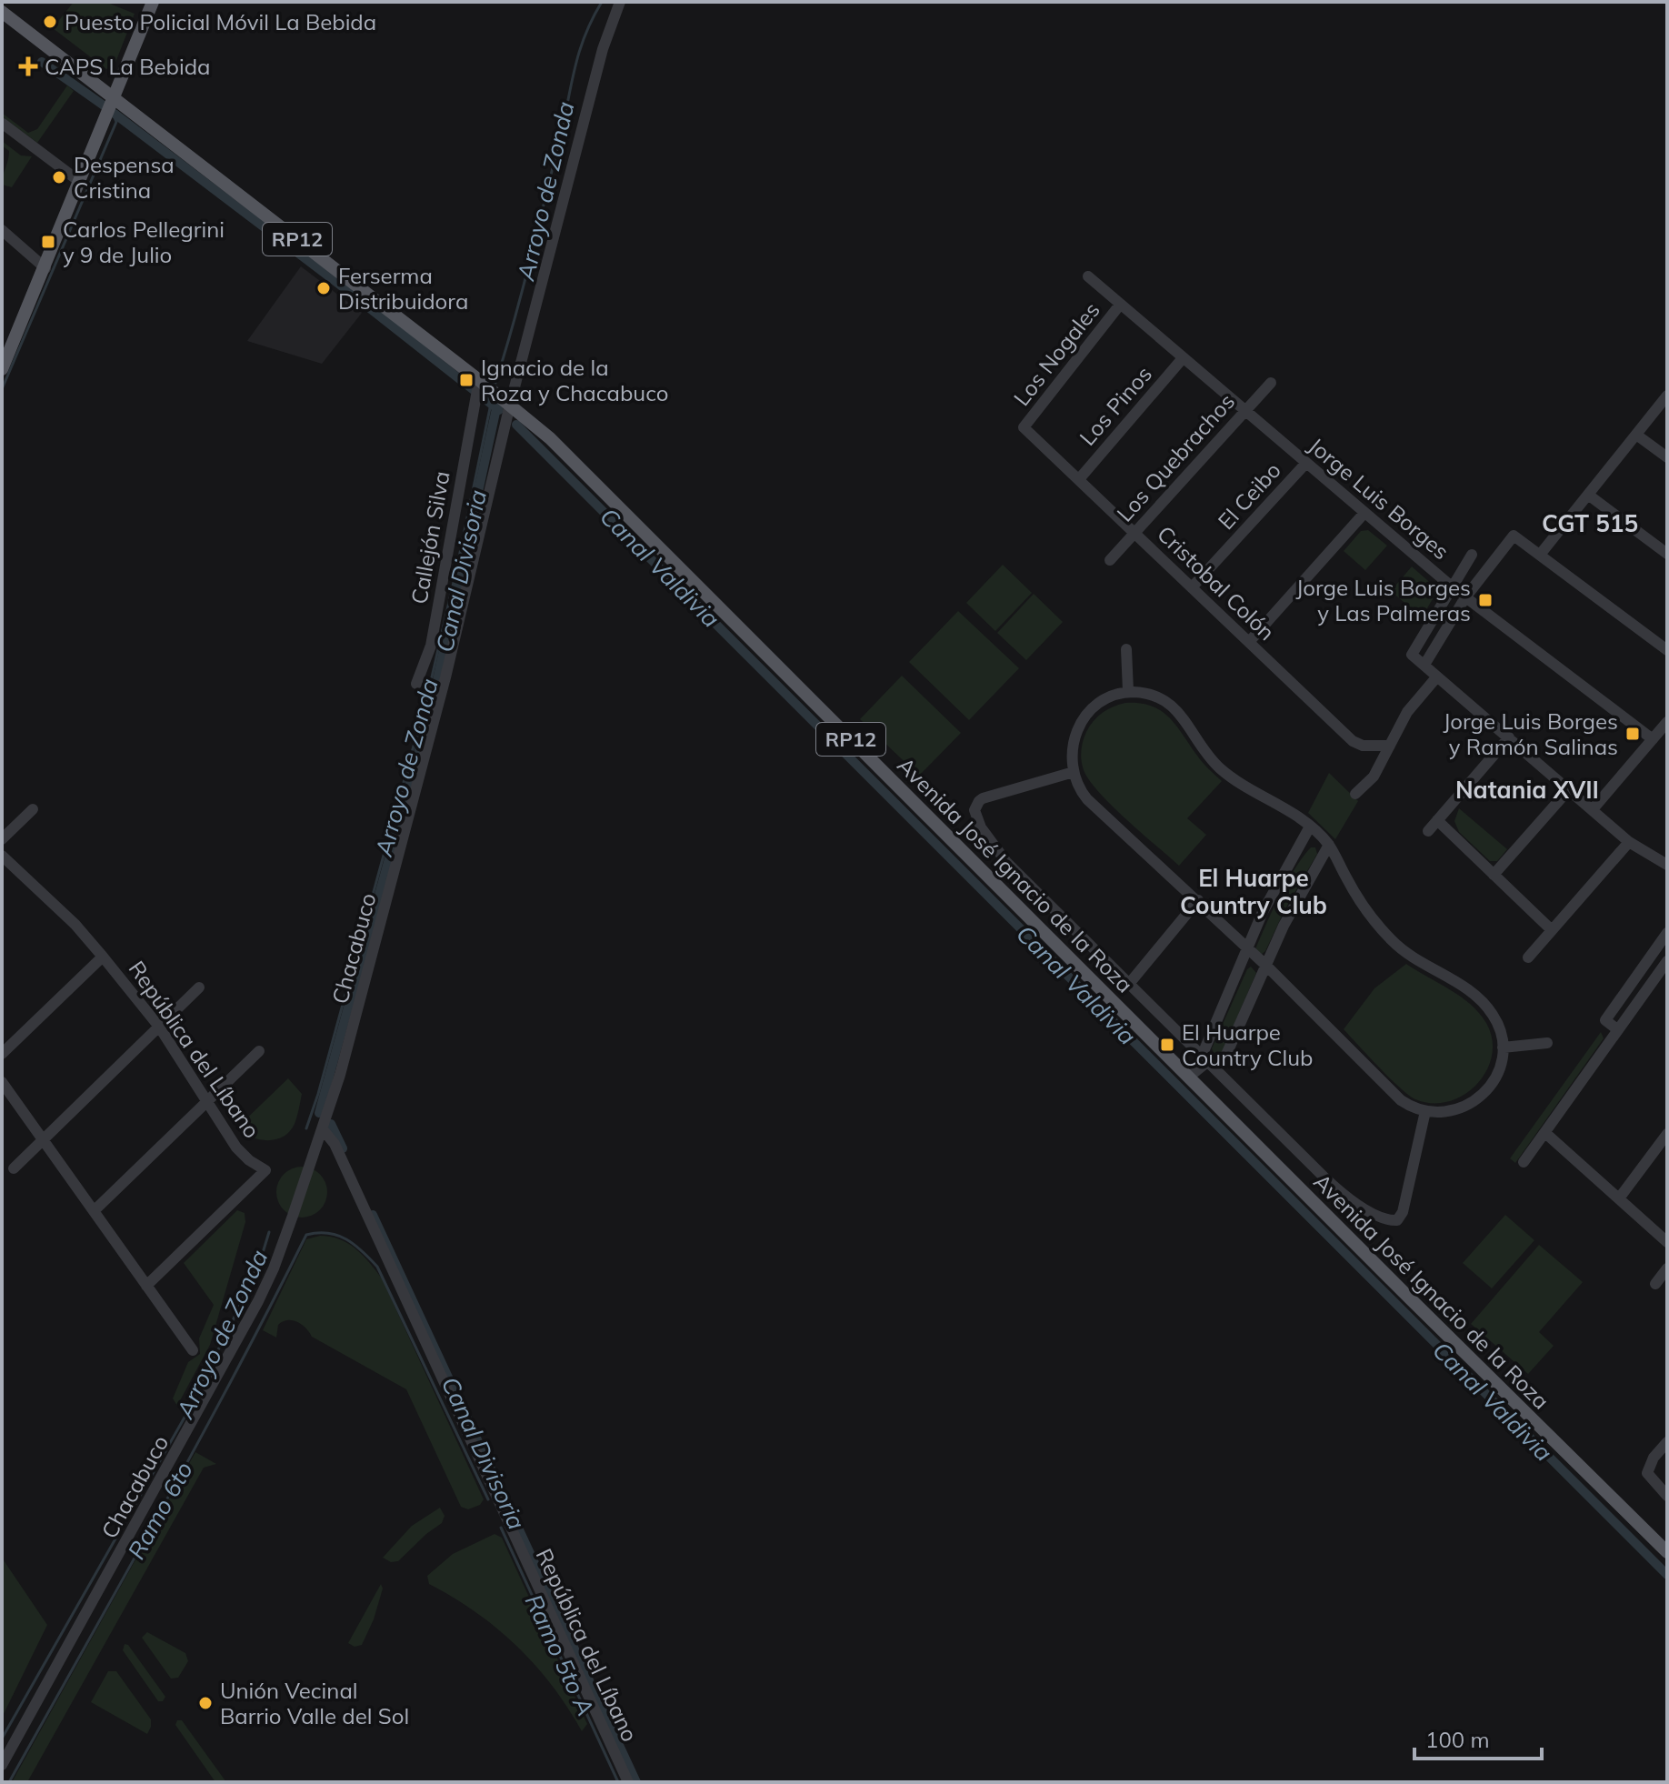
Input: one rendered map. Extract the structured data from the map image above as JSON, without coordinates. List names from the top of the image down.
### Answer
{
  "streets": {
    "main road": ["RP12", "Avenida José Ignacio de la Roza"],
    "street": [
      "Los Nogales",
      "Los Pinos",
      "Los Quebrachos",
      "El Ceibo",
      "Jorge Luis Borges",
      "Callejón Silva",
      "Cristobal Colón",
      "Chacabuco",
      "República del Líbano"
    ]
  },
  "crossings": [
    ["Los Nogales", "Jorge Luis Borges"],
    ["Los Nogales", "Cristobal Colón"],
    ["Los Pinos", "Jorge Luis Borges"],
    ["Los Pinos", "Cristobal Colón"],
    ["Los Quebrachos", "Jorge Luis Borges"],
    ["Los Quebrachos", "Cristobal Colón"],
    ["El Ceibo", "Jorge Luis Borges"],
    ["El Ceibo", "Cristobal Colón"],
    ["Callejón Silva", "Avenida José Ignacio de la Roza"],
    ["Avenida José Ignacio de la Roza", "Chacabuco"],
    ["Chacabuco", "República del Líbano"]
  ],
  "districts": ["CGT 515", "Natania XVII", "El Huarpe Country Club"],
  "water": [
    "Arroyo de Zonda",
    "Canal Valdivia",
    "Canal Divisoria",
    "Ramo 6to",
    "Ramo 5to A"
  ],
  "places": {
    "other": [
      "Puesto Policial Móvil La Bebida",
      "Despensa Cristina",
      "Ferserma Distribuidora",
      "Unión Vecinal Barrio Valle del Sol"
    ],
    "health": ["CAPS La Bebida"],
    "transit": [
      "Carlos Pellegrini y 9 de Julio",
      "Ignacio de la Roza y Chacabuco",
      "Jorge Luis Borges y Las Palmeras",
      "Jorge Luis Borges y Ramón Salinas",
      "El Huarpe Country Club"
    ]
  },
  "scale_bar": "100 m"
}
